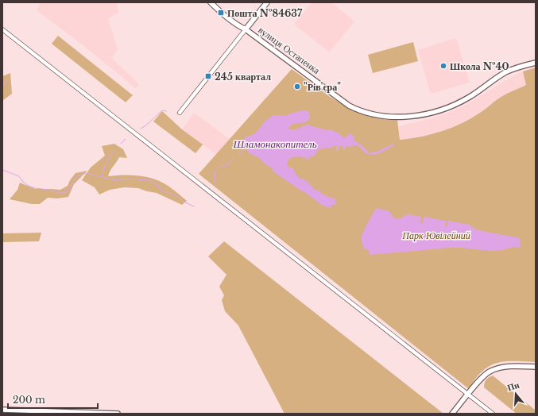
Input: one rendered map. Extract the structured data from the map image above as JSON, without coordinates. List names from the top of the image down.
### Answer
{
  "streets": {
    "main road": ["вулиця Остапенка"]
  },
  "water": ["Шламонакопитель"],
  "parks": ["Парк Ювілейний"],
  "places": {
    "transit": ["Пошта №84637", "245 квартал"],
    "other": ["Школа №40", "\"Рів'єра\""]
  },
  "scale_bar": "200 m",
  "north": "top"
}
